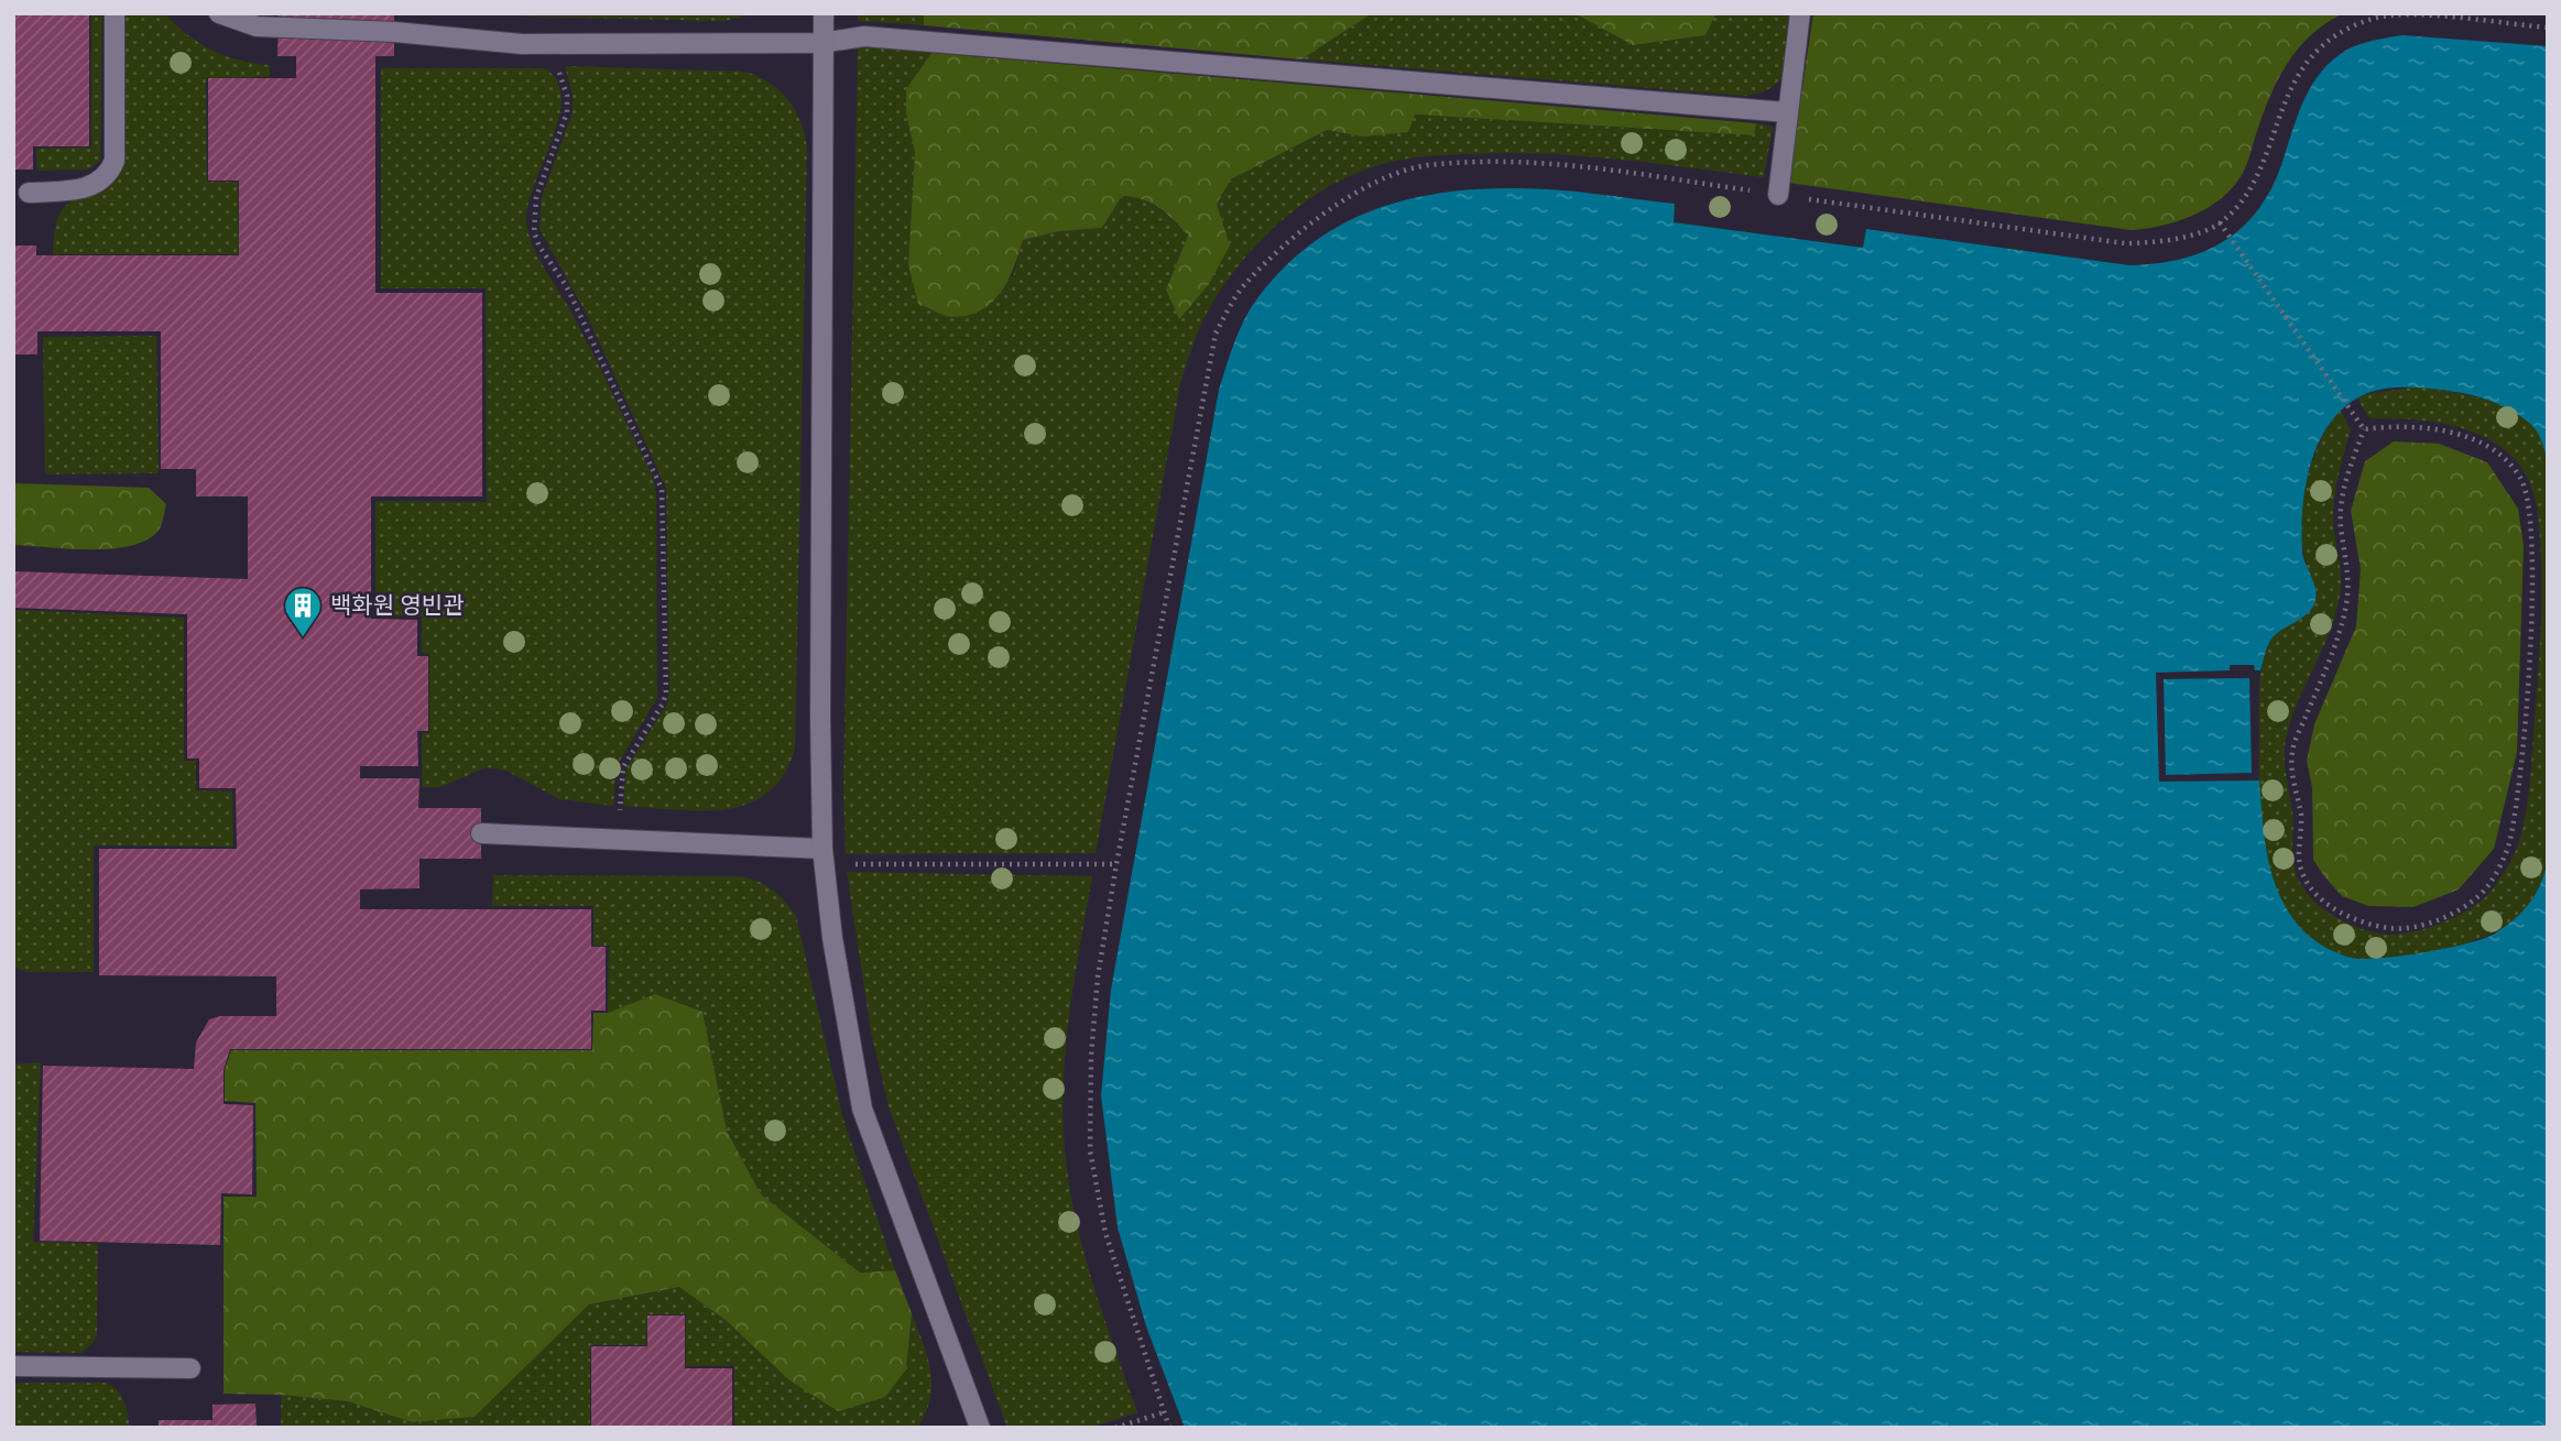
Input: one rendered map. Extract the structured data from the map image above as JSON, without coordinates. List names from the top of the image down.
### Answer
{
  "places": {
    "building": ["백화원 영빈관"]
  }
}
